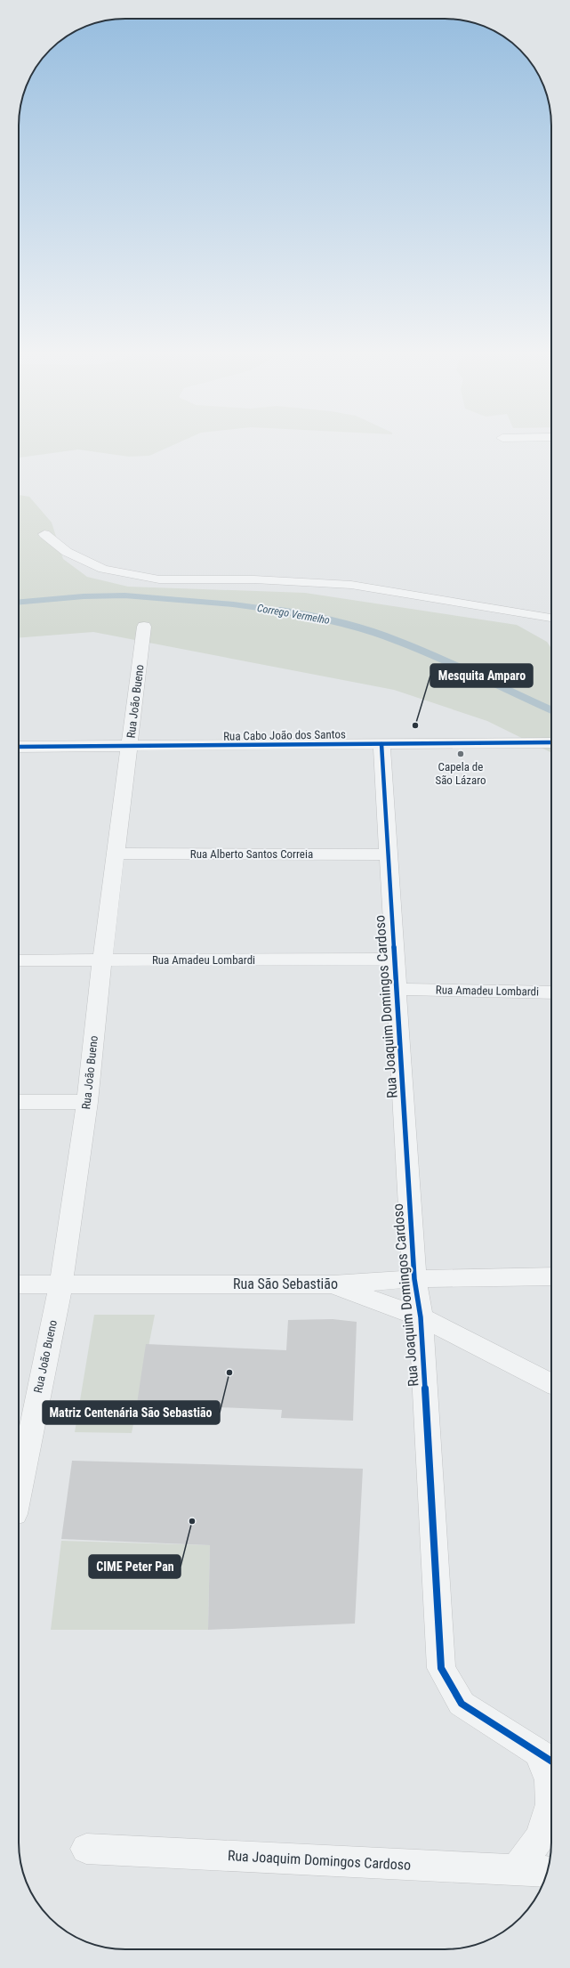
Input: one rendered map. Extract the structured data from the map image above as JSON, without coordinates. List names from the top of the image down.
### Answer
{
  "streets": {
    "street": [
      "Rua João Bueno",
      "Rua Cabo João dos Santos",
      "Rua Alberto Santos Correia",
      "Rua Amadeu Lombardi",
      "Rua Joaquim Domingos Cardoso",
      "Rua São Sebastião"
    ]
  },
  "crossings": [
    ["Rua João Bueno", "Rua Cabo João dos Santos"],
    ["Rua João Bueno", "Rua Alberto Santos Correia"],
    ["Rua João Bueno", "Rua Amadeu Lombardi"],
    ["Rua João Bueno", "Rua São Sebastião"],
    ["Rua Cabo João dos Santos", "Rua Joaquim Domingos Cardoso"],
    ["Rua Alberto Santos Correia", "Rua Joaquim Domingos Cardoso"],
    ["Rua Amadeu Lombardi", "Rua Joaquim Domingos Cardoso"],
    ["Rua Joaquim Domingos Cardoso", "Rua São Sebastião"]
  ],
  "water": ["Corrego Vermelho"],
  "places": [
    "Mesquita Amparo",
    "Capela de São Lázaro",
    "Matriz Centenária São Sebastião",
    "CIME Peter Pan"
  ]
}
